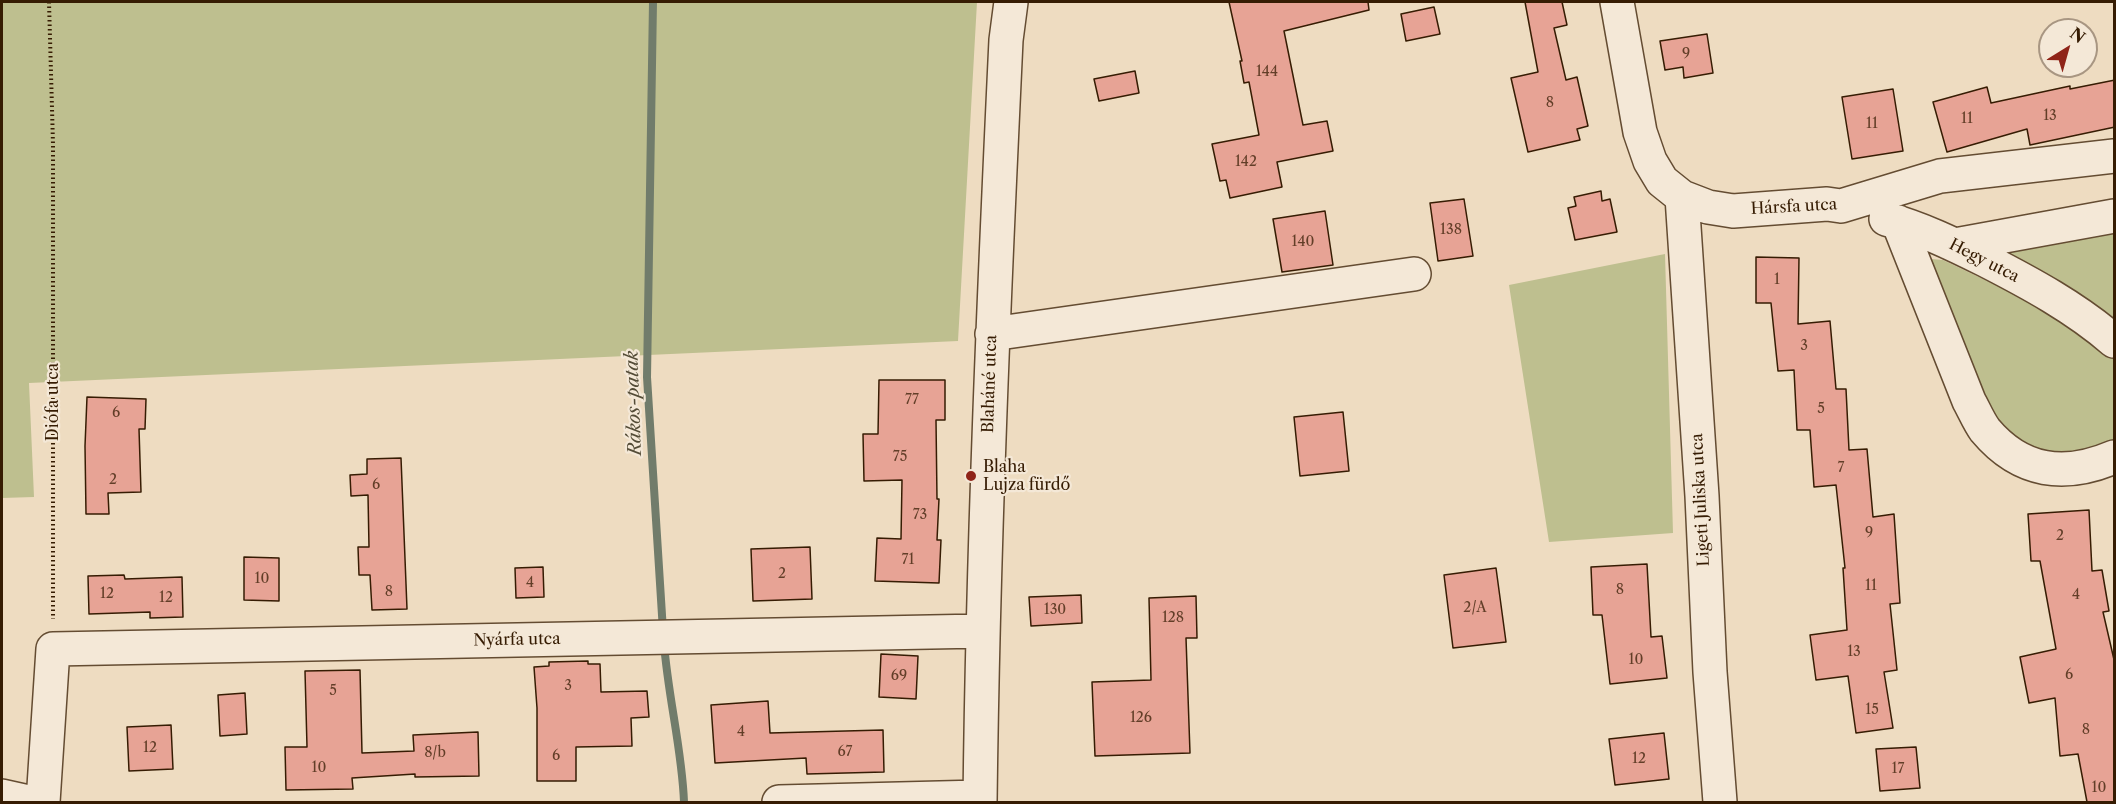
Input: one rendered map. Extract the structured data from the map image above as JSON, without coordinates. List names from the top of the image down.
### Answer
{
  "streets": {
    "street": [
      "Hársfa utca",
      "Hegy utca",
      "Blaháné utca",
      "Ligeti Juliska utca",
      "Nyárfa utca"
    ],
    "path": ["Diófa utca"]
  },
  "crossings": [
    ["Hársfa utca", "Hegy utca"],
    ["Hársfa utca", "Ligeti Juliska utca"],
    ["Blaháné utca", "Nyárfa utca"],
    ["Diófa utca", "Nyárfa utca"]
  ],
  "water": ["Rákos-patak"],
  "places": ["Blaha Lujza fürdő"],
  "house_numbers": [
    "9",
    "144",
    "8",
    "13",
    "11",
    "11",
    "142",
    "138",
    "140",
    "1",
    "3",
    "77",
    "5",
    "6",
    "75",
    "7",
    "2",
    "6",
    "73",
    "9",
    "2",
    "71",
    "2",
    "10",
    "4",
    "11",
    "8",
    "8",
    "12",
    "4",
    "12",
    "2/A",
    "130",
    "128",
    "13",
    "10",
    "6",
    "69",
    "3",
    "5",
    "15",
    "126",
    "8",
    "4",
    "12",
    "67",
    "8/b",
    "6",
    "12",
    "10",
    "17",
    "10"
  ],
  "north": "top right"
}
